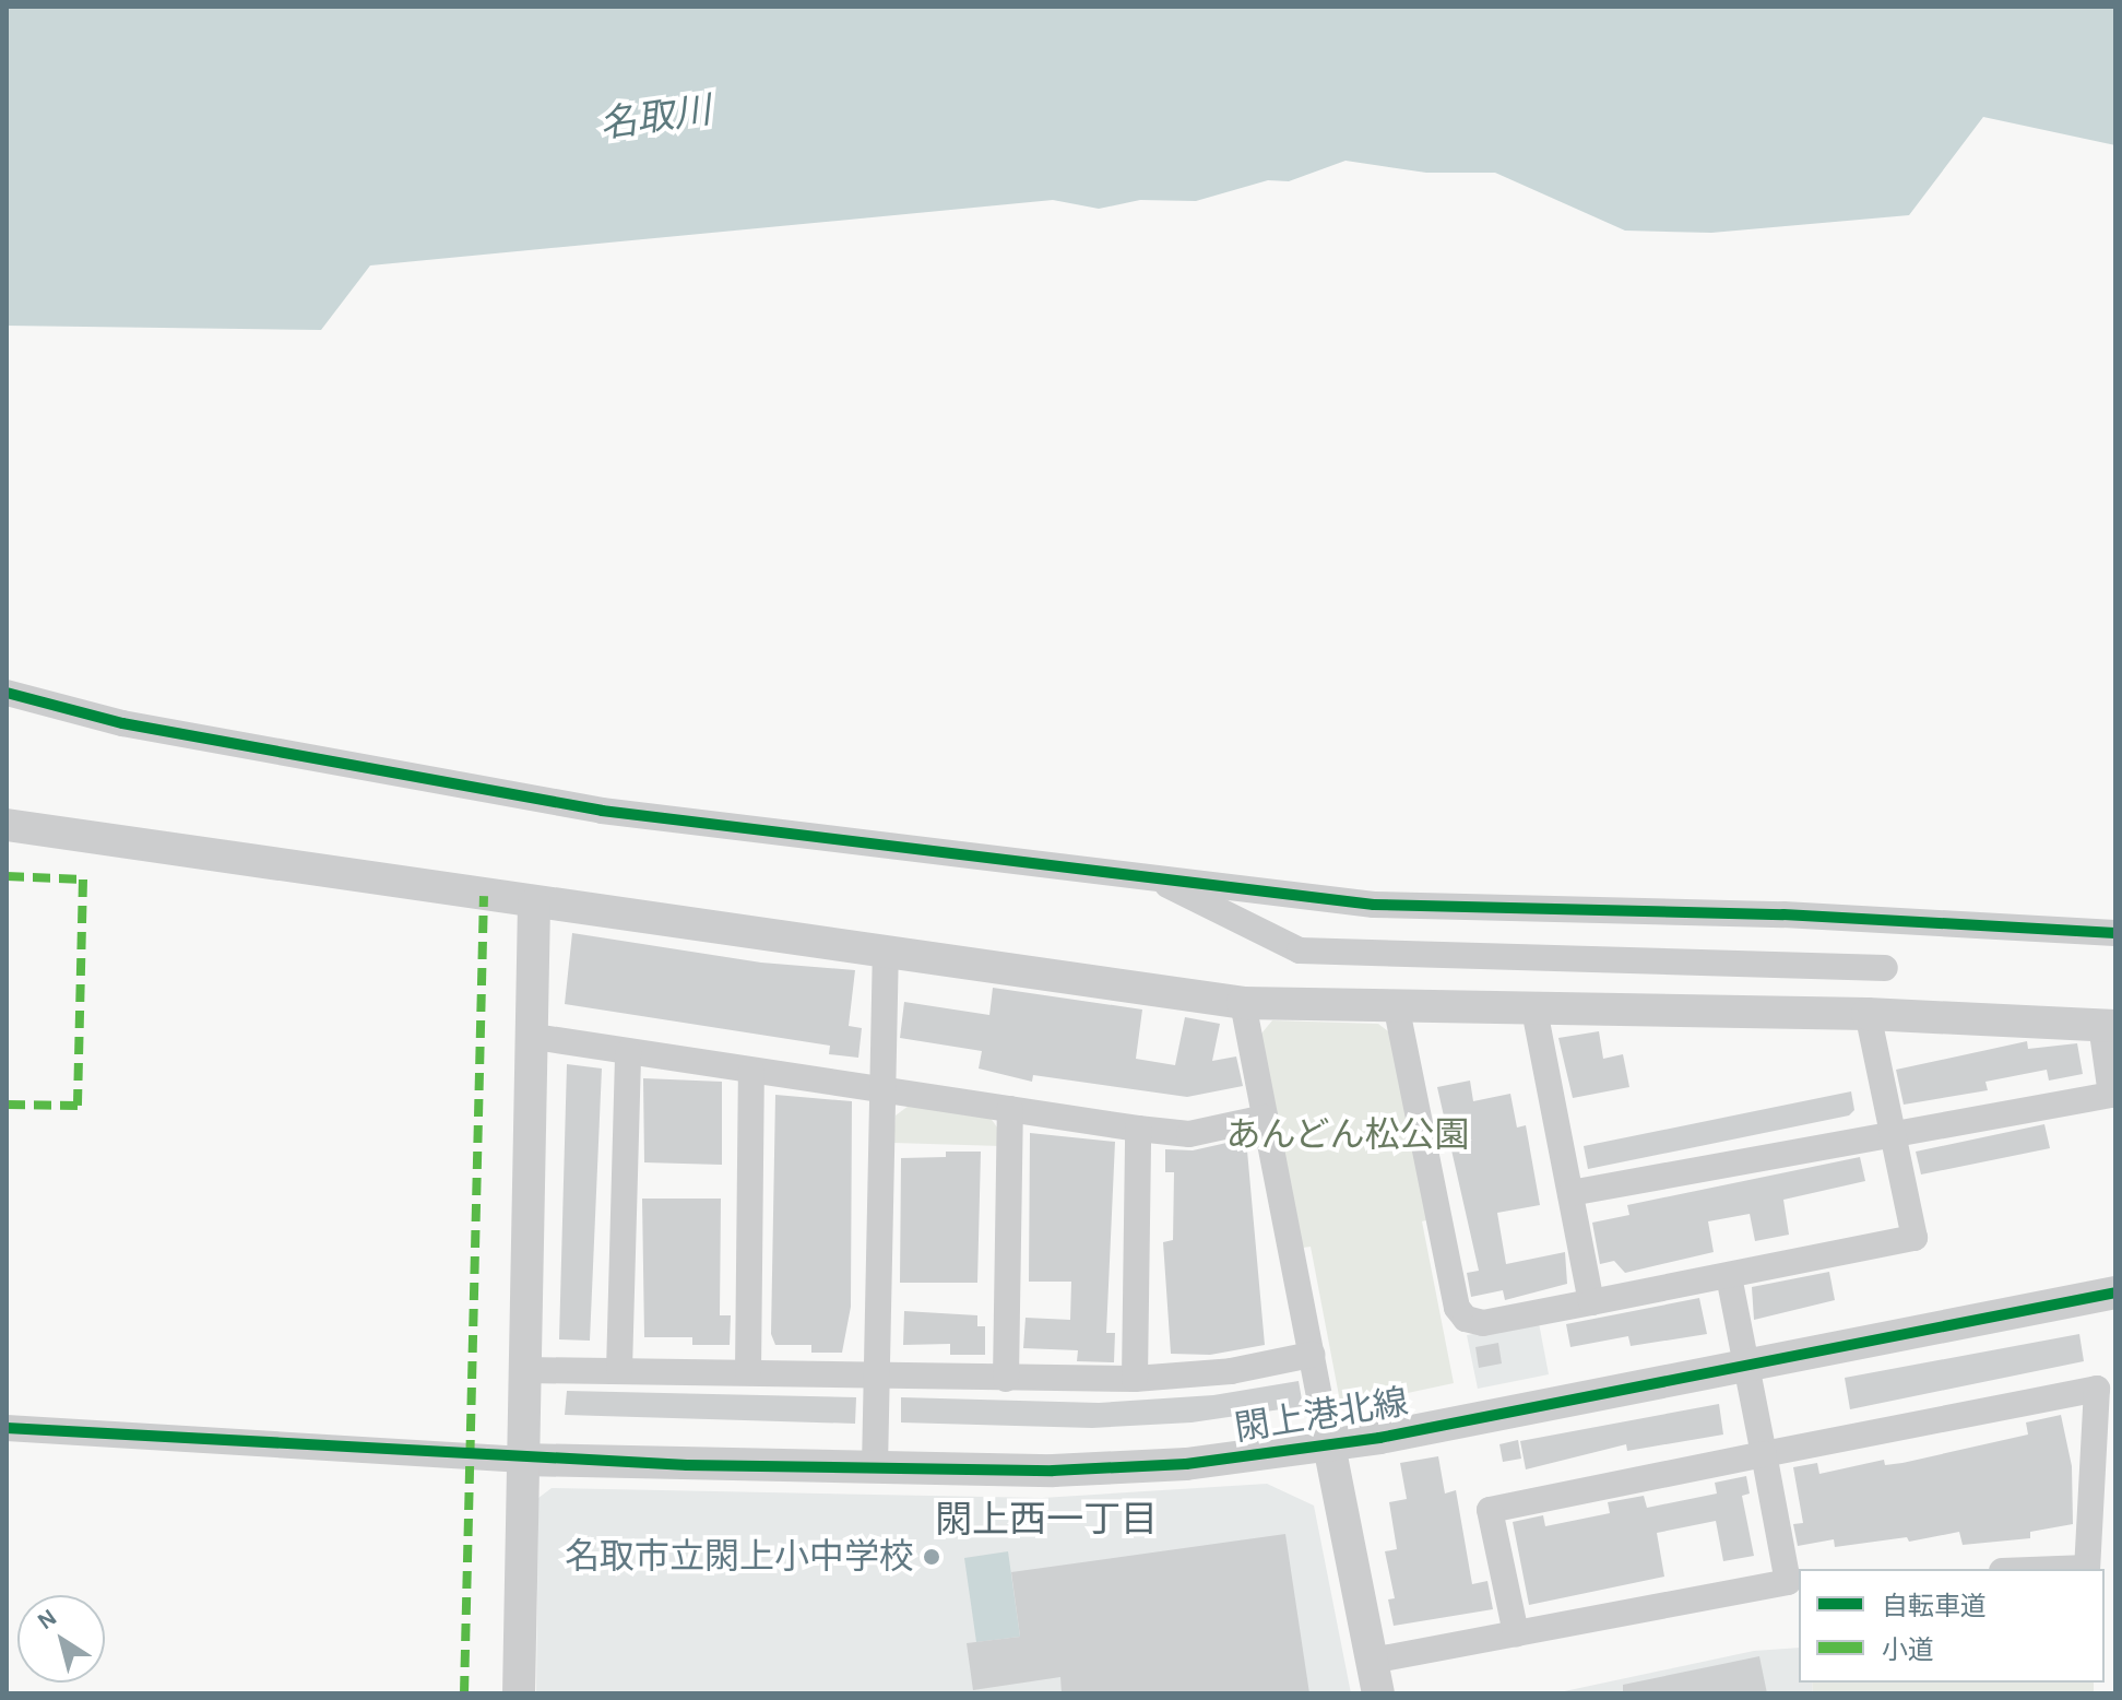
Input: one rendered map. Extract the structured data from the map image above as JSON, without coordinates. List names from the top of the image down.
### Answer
{
  "streets": {
    "street": ["閖上港北線"]
  },
  "districts": ["閖上西一丁目"],
  "water": ["名取川"],
  "parks": ["あんどん松公園"],
  "places": ["名取市立閖上小中学校"],
  "legend": ["自転車道", "小道"],
  "north": "top left"
}
